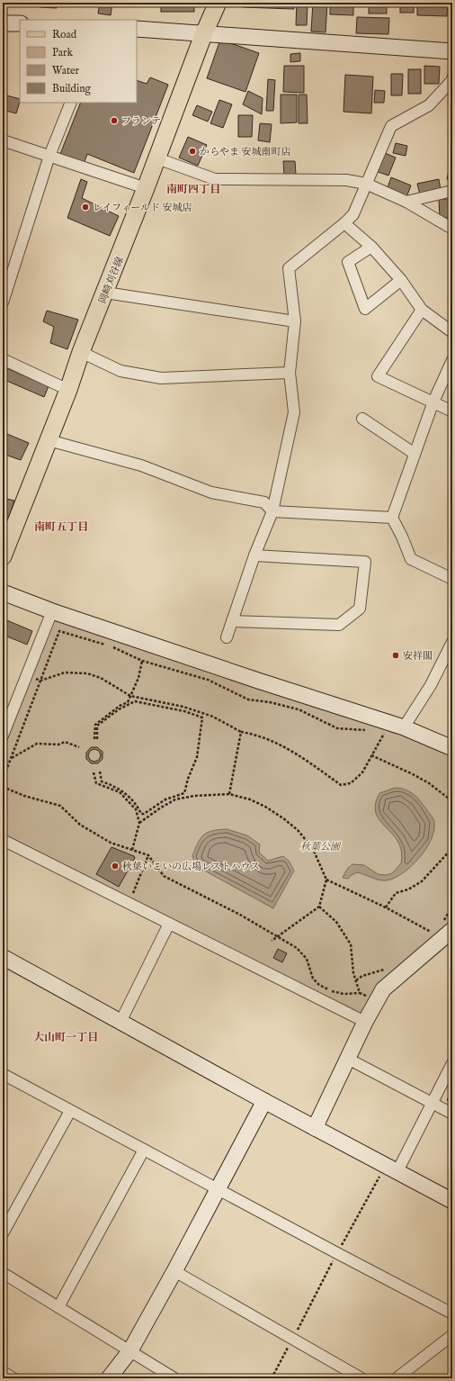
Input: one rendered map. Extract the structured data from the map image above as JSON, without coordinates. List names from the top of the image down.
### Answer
{
  "streets": {
    "main road": ["岡崎刈谷線"]
  },
  "districts": ["南町四丁目", "南町五丁目", "大山町一丁目"],
  "parks": ["秋葉公園"],
  "places": [
    "フランテ",
    "からやま 安城南町店",
    "レイフィールド 安城店",
    "安祥閣",
    "秋葉いこいの広場レストハウス"
  ],
  "legend": [
    "Road",
    "Park",
    "Water",
    "Building"
  ]
}
